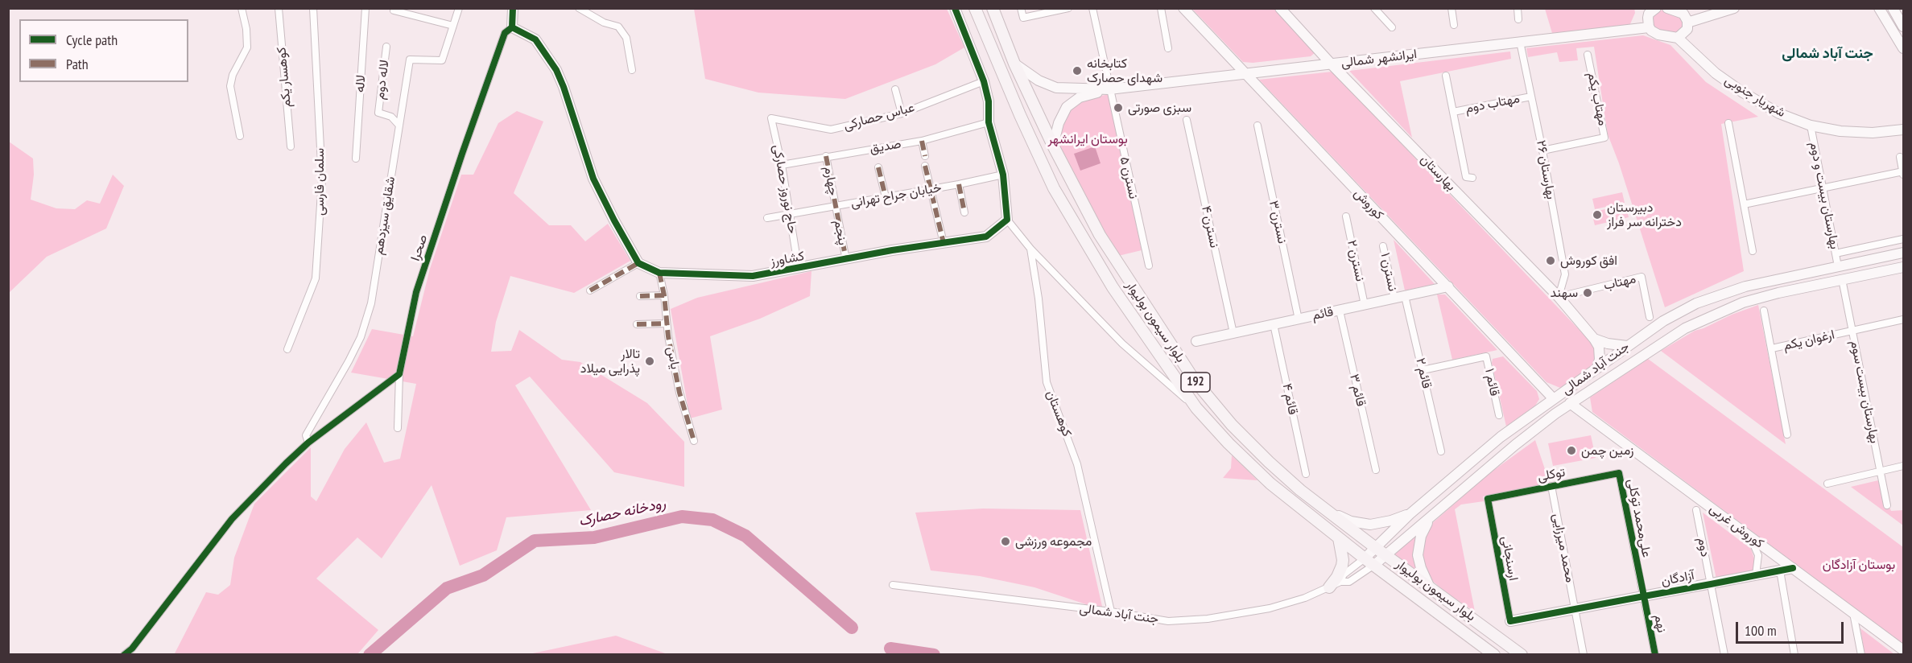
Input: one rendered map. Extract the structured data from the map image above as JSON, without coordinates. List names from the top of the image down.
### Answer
{
  "streets": {
    "main road": ["بلوار سیمون بولیوار", "192"],
    "street": [
      "ایرانشهر شمالی",
      "کوهسار یکم",
      "لاله دوم",
      "لاله",
      "شهریار جنوبی",
      "مهتاب یکم",
      "مهتاب دوم",
      "عباس حصارکی",
      "صدیق",
      "بهارستان ۲۶",
      "بهارستان",
      "نسترن ۵",
      "چهارم",
      "سلمان فارسی",
      "حاج نوروز حصارکی",
      "خیابان جراح تهرانی",
      "بهارستان بیست و دوم",
      "کوروش",
      "شقایق سیزدهم",
      "نسترن ۳",
      "نسترن ۴",
      "پنجم",
      "صحرا",
      "کشاورز",
      "نسترن ۲",
      "نسترن ۱",
      "مهتاب",
      "قائم",
      "ارغوان یکم",
      "یاس",
      "جنت آباد شمالی",
      "قائم ۲",
      "قائم ۱",
      "قائم ۳",
      "بهارستان بیست سوم",
      "قائم ۴",
      "کوهستان",
      "توکلی",
      "علی‌محمد توکلی",
      "کوروش غربی",
      "دوم",
      "محمد میرزایی",
      "ارسنجانی",
      "آزادگان",
      "نهم"
    ]
  },
  "crossings": [
    ["ایرانشهر شمالی", "بهارستان ۲۶"],
    ["ایرانشهر شمالی", "بهارستان"],
    ["ایرانشهر شمالی", "نسترن ۵"],
    ["ایرانشهر شمالی", "کوروش"],
    ["لاله دوم", "شقایق سیزدهم"],
    ["شهریار جنوبی", "بهارستان بیست و دوم"],
    ["مهتاب یکم", "بهارستان ۲۶"],
    ["مهتاب دوم", "بهارستان ۲۶"],
    ["عباس حصارکی", "حاج نوروز حصارکی"],
    ["صدیق", "چهارم"],
    ["صدیق", "حاج نوروز حصارکی"],
    ["بهارستان ۲۶", "بهارستان"],
    ["بهارستان ۲۶", "مهتاب"],
    ["بهارستان", "مهتاب"],
    ["بهارستان", "جنت آباد شمالی"],
    ["چهارم", "خیابان جراح تهرانی"],
    ["چهارم", "پنجم"],
    ["حاج نوروز حصارکی", "خیابان جراح تهرانی"],
    ["خیابان جراح تهرانی", "پنجم"],
    ["بهارستان بیست و دوم", "جنت آباد شمالی"],
    ["کوروش", "قائم"],
    ["کوروش", "جنت آباد شمالی"],
    ["نسترن ۳", "قائم"],
    ["نسترن ۴", "قائم"],
    ["پنجم", "کشاورز"],
    ["کشاورز", "یاس"],
    ["کشاورز", "کوهستان"],
    ["نسترن ۲", "قائم"],
    ["نسترن ۱", "قائم"],
    ["قائم", "قائم ۲"],
    ["قائم", "قائم ۳"],
    ["قائم", "قائم ۴"],
    ["بلوار سیمون بولیوار", "جنت آباد شمالی"],
    ["ارغوان یکم", "بهارستان بیست سوم"],
    ["جنت آباد شمالی", "بهارستان بیست سوم"],
    ["جنت آباد شمالی", "کوهستان"],
    ["جنت آباد شمالی", "کوروش غربی"],
    ["قائم ۲", "قائم ۱"],
    ["توکلی", "علی‌محمد توکلی"],
    ["توکلی", "محمد میرزایی"],
    ["توکلی", "ارسنجانی"],
    ["علی‌محمد توکلی", "آزادگان"],
    ["علی‌محمد توکلی", "نهم"],
    ["کوروش غربی", "آزادگان"],
    ["دوم", "آزادگان"],
    ["محمد میرزایی", "آزادگان"],
    ["ارسنجانی", "آزادگان"],
    ["آزادگان", "نهم"]
  ],
  "districts": ["جنت‌ آباد شمالی"],
  "water": ["رودخانه حصارک"],
  "parks": ["بوستان ایرانشهر", "بوستان آزادگان"],
  "places": [
    "کتابخانه شهدای حصارک",
    "سبزی صورتی",
    "دبیرستان دخترانه سر فراز",
    "افق کوروش",
    "سهند",
    "تالار پذرایی میلاد",
    "زمین چمن",
    "مجموعه ورزشی"
  ],
  "legend": ["Cycle path", "Path"],
  "scale_bar": "100 m"
}
